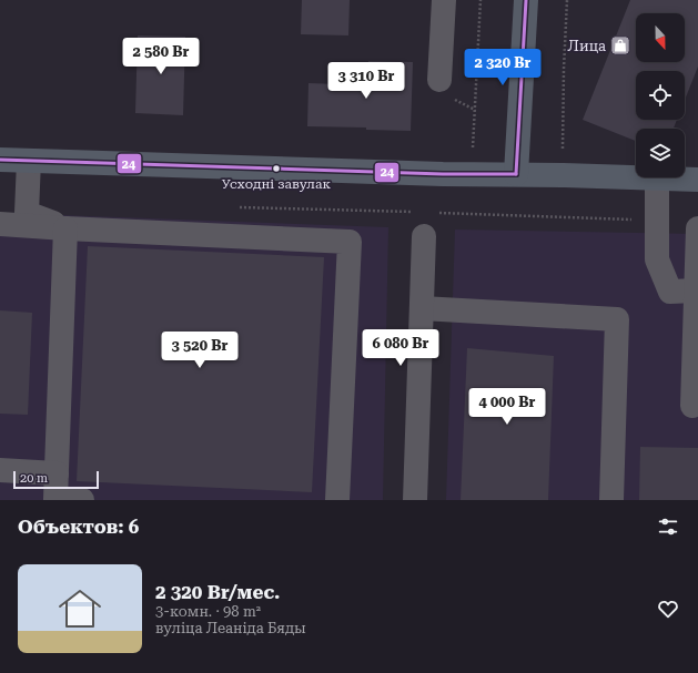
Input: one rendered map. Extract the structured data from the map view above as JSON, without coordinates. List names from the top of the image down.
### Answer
{
  "places": {
    "shop": ["Лица"],
    "other": ["Усходні завулак"]
  },
  "lines": ["transit line 24"],
  "scale_bar": "20 m",
  "north": "bottom",
  "page": {
    "price": [
      "2 580 Br",
      "2 320 Br",
      "3 310 Br",
      "6 080 Br",
      "3 520 Br",
      "4 000 Br"
    ],
    "scale": "20 m",
    "heading": "Объектов: 6",
    "list": [
      {
        "name": "2 320 Br/мес.",
        "note": "3-комн. · 98 m² · вуліца Леаніда Бяды"
      }
    ]
  }
}
